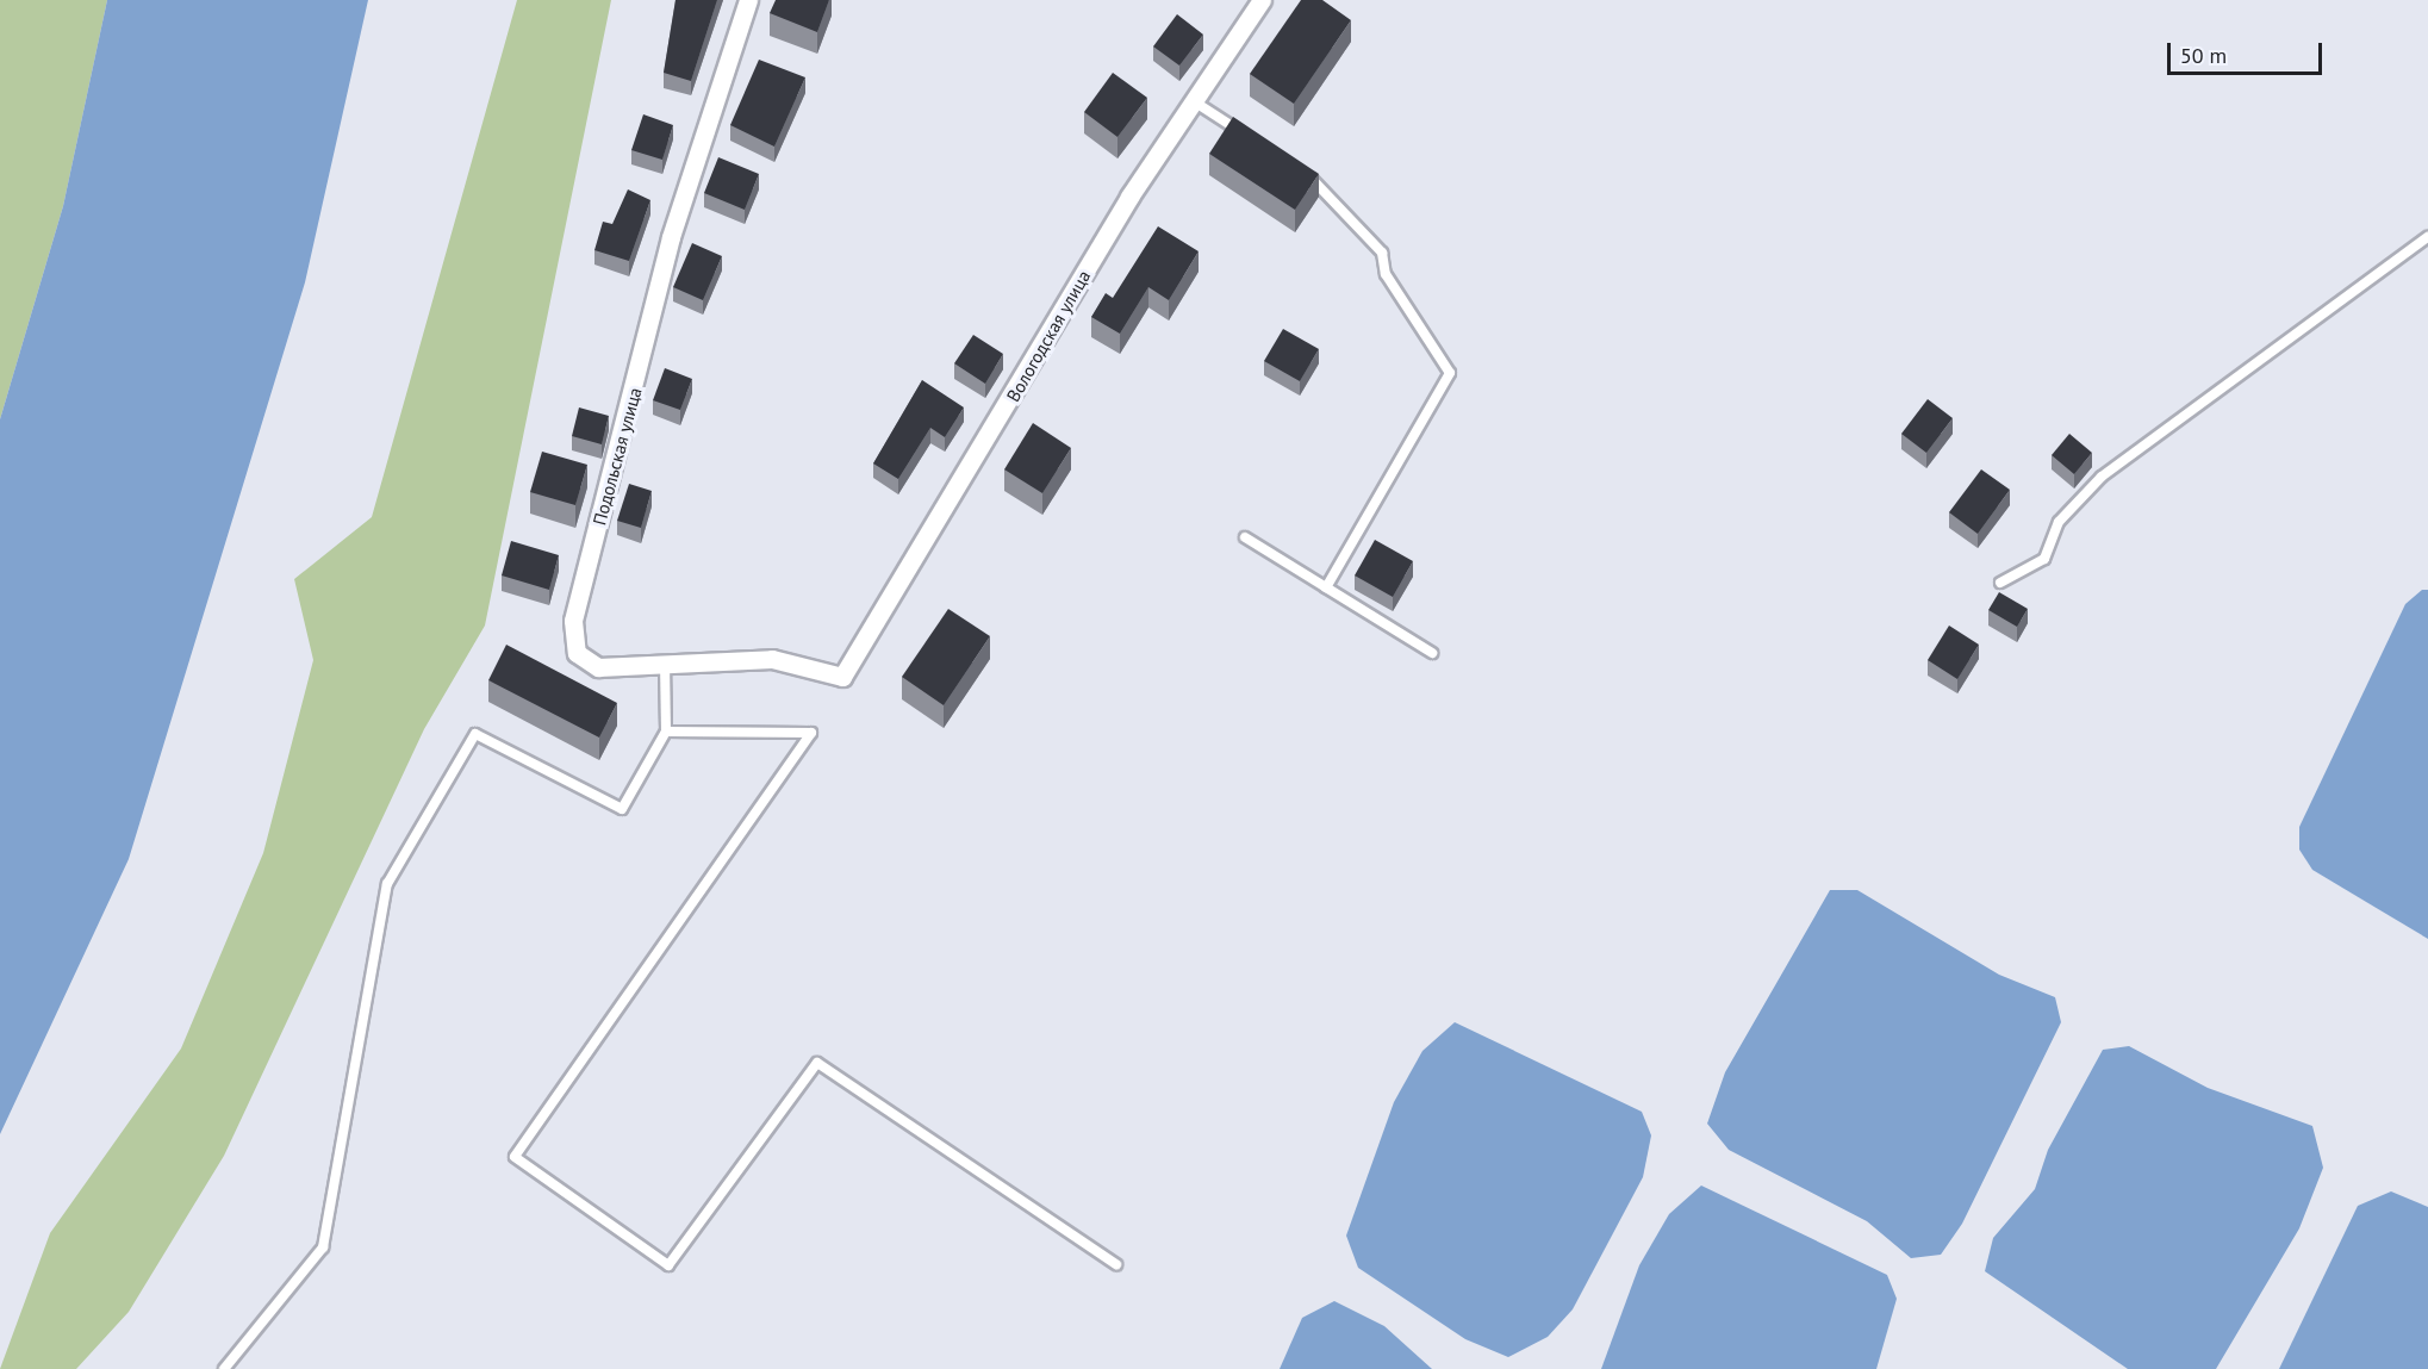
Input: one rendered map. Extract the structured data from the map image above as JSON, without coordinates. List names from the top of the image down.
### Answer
{
  "streets": {
    "street": ["Вологодская улица", "Подольская улица"]
  },
  "crossings": [
    ["Вологодская улица", "Подольская улица"]
  ],
  "scale_bar": "50 m"
}
